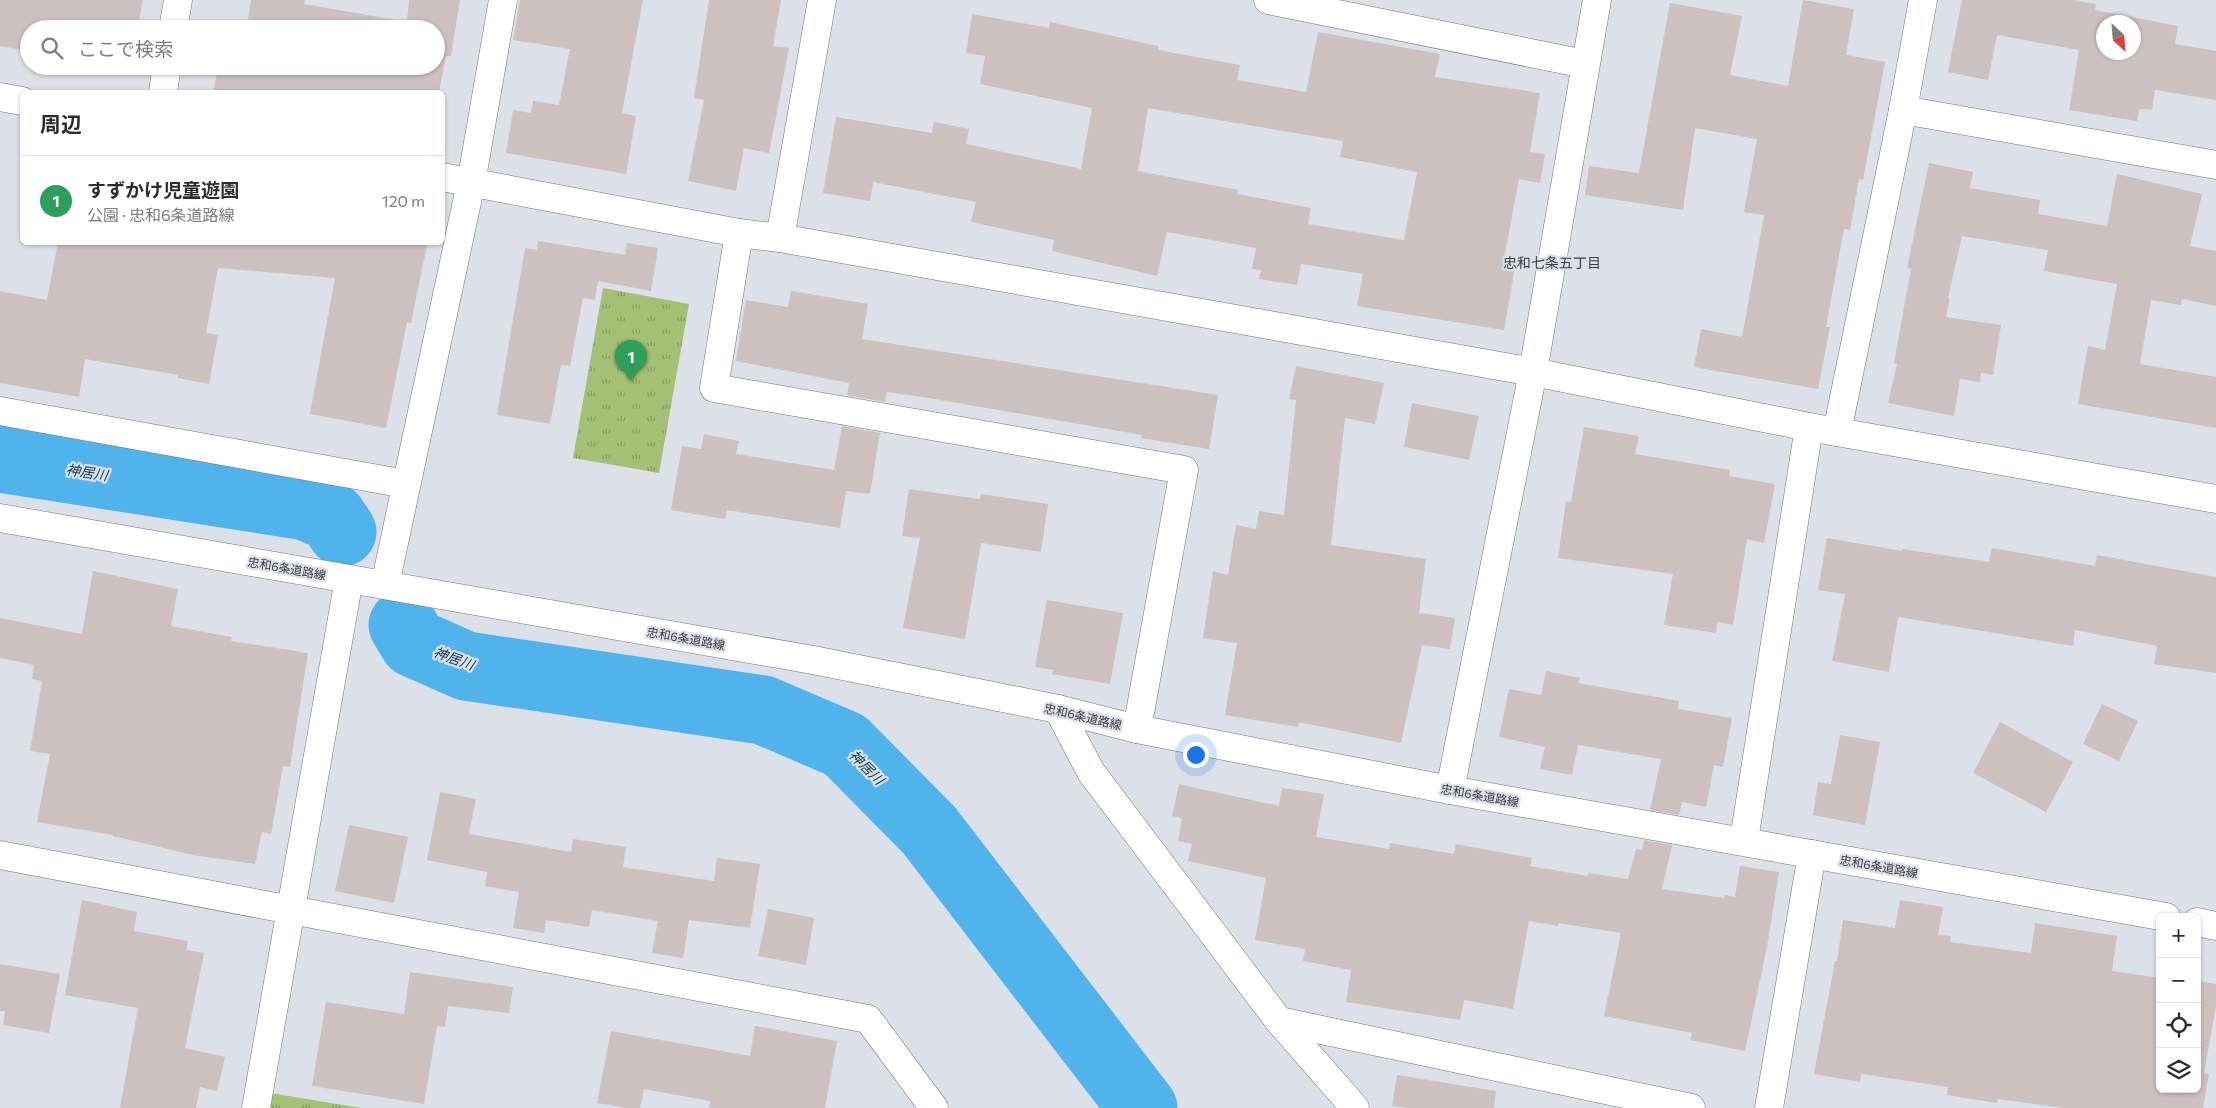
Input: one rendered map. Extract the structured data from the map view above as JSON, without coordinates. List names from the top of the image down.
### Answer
{
  "streets": {
    "street": ["忠和6条道路線"]
  },
  "districts": ["忠和七条五丁目"],
  "water": ["神居川"],
  "north": "bottom right",
  "page": {
    "search": "ここで検索",
    "heading": "周辺",
    "list": [
      {
        "mark": "1",
        "name": "すずかけ児童遊園",
        "note": "公園 · 忠和6条道路線",
        "value": "120 m"
      }
    ],
    "pins": "1",
    "map_buttons": ["+", "−"]
  }
}
